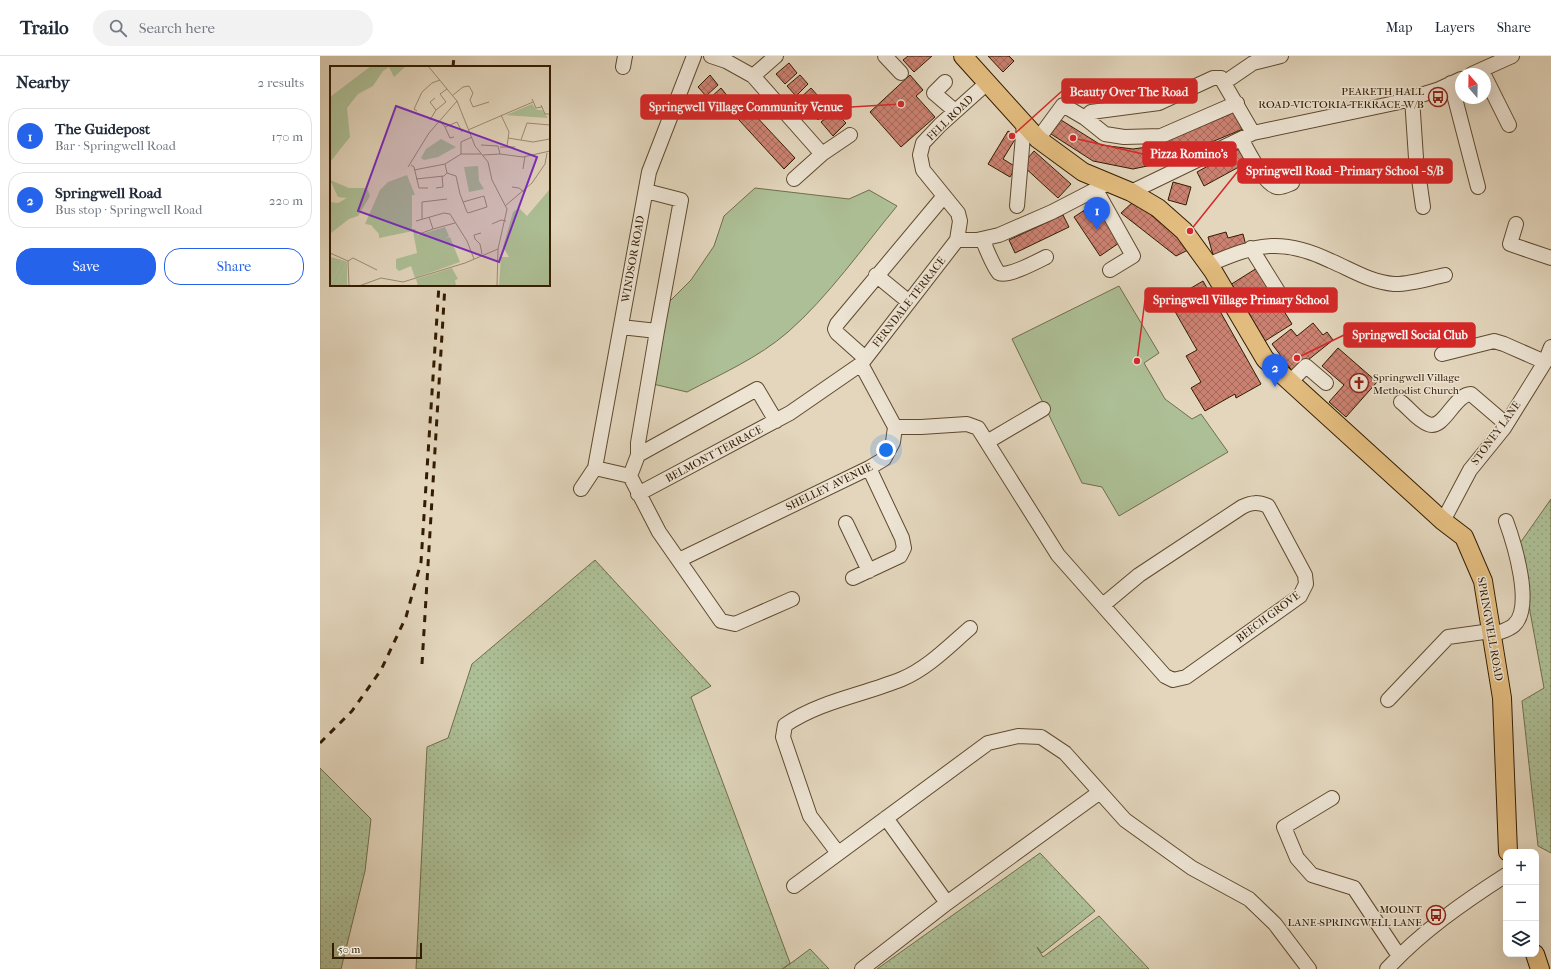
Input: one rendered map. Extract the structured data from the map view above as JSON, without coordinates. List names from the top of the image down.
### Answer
{
  "streets": {
    "main road": ["SPRINGWELL ROAD"],
    "street": [
      "FELL ROAD",
      "WINDSOR ROAD",
      "FERNDALE TERRACE",
      "STONEY LANE",
      "BELMONT TERRACE",
      "SHELLEY AVENUE",
      "BEECH GROVE"
    ]
  },
  "crossings": [
    ["FELL ROAD", "FERNDALE TERRACE"],
    ["FELL ROAD", "SPRINGWELL ROAD"],
    ["FERNDALE TERRACE", "BELMONT TERRACE"],
    ["STONEY LANE", "SPRINGWELL ROAD"],
    ["SHELLEY AVENUE", "BEECH GROVE"]
  ],
  "places": {
    "bus stop": ["PEARETH HALL ROAD-VICTORIA TERRACE-W/B", "MOUNT LANE-SPRINGWELL LANE"],
    "other": [
      "Springwell Village Community Venue",
      "Beauty Over The Road",
      "Pizza Romino's",
      "Springwell Road - Primary School - S/B",
      "Springwell Social Club",
      "Springwell Village Primary School"
    ],
    "church": ["Springwell Village Methodist Church"]
  },
  "scale_bar": "50 m",
  "north": "top",
  "page": {
    "header": "Trailo",
    "search": "Search here",
    "nav": ["Map", "Layers", "Share"],
    "heading": ["Nearby", "2 results"],
    "list": [
      {
        "mark": "1",
        "name": "The Guidepost",
        "note": "Bar · Springwell Road",
        "value": "170 m"
      },
      {
        "mark": "2",
        "name": "Springwell Road",
        "note": "Bus stop · Springwell Road",
        "value": "220 m"
      }
    ],
    "pins": ["1", "2"],
    "buttons": ["Save", "Share"],
    "map_buttons": ["+", "−"],
    "scale": "50 m"
  }
}
